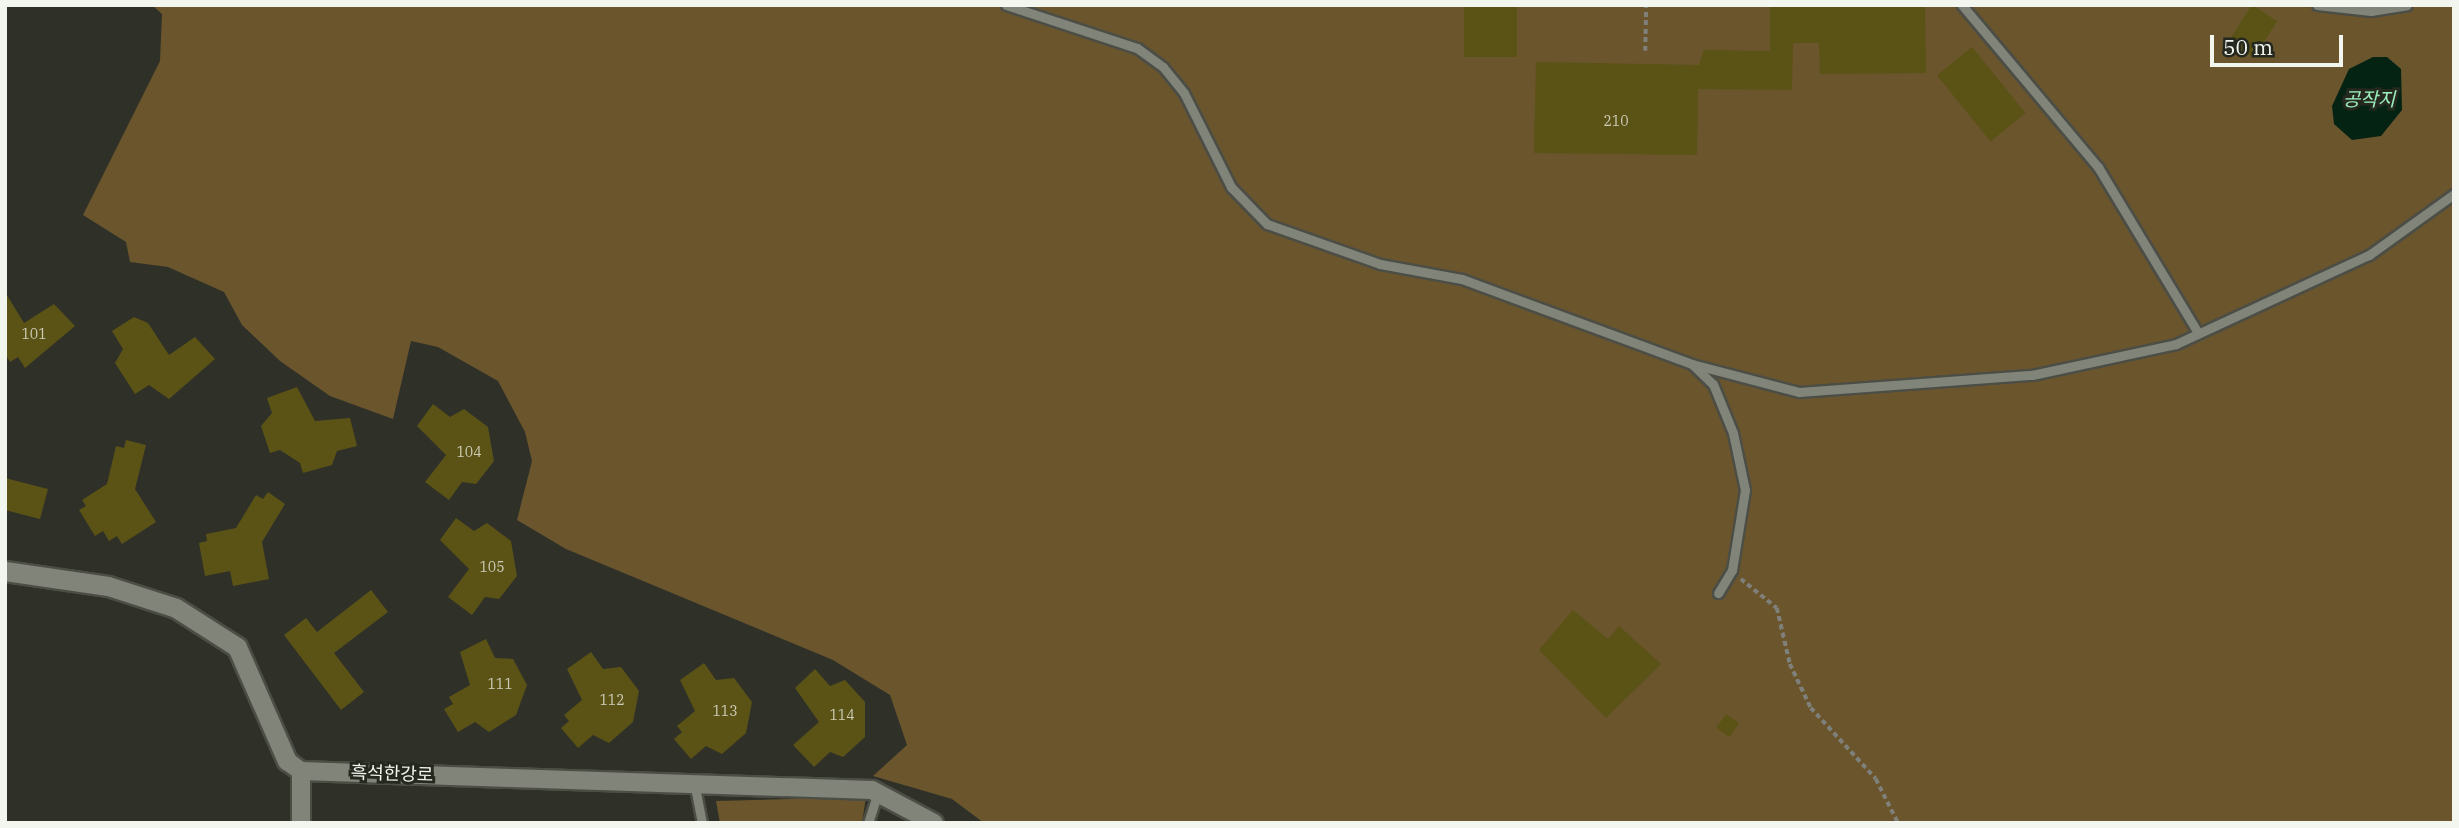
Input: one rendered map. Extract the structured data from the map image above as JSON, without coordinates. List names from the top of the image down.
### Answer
{
  "streets": {
    "street": ["흑석한강로"]
  },
  "water": ["공작지"],
  "house_numbers": [
    "210",
    "101",
    "104",
    "105",
    "111",
    "112",
    "113",
    "114"
  ],
  "scale_bar": "50 m"
}
